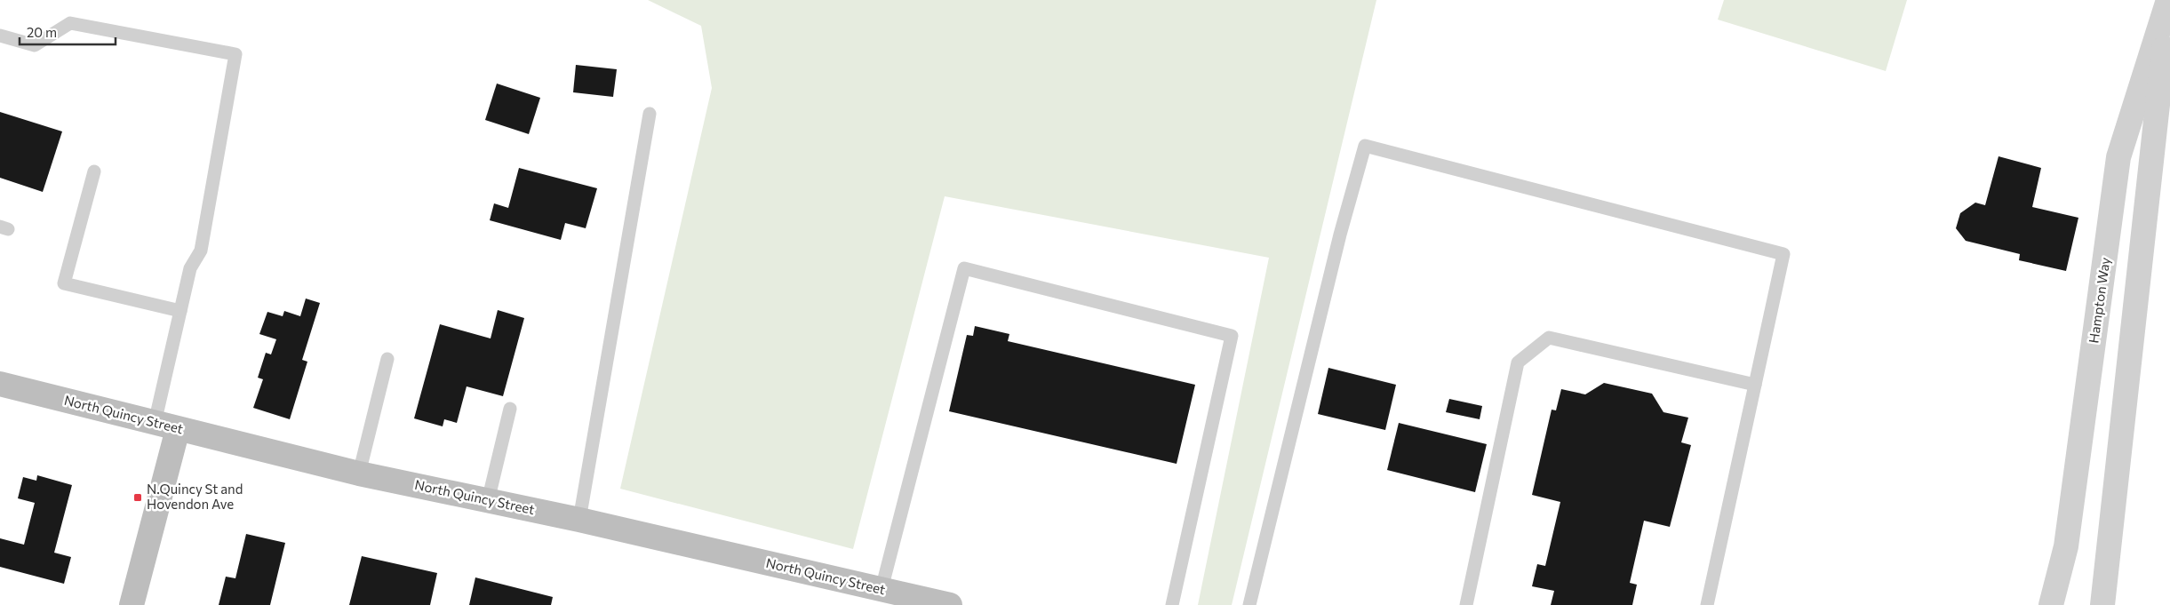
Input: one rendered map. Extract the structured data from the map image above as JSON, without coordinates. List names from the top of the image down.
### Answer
{
  "streets": {
    "main road": ["North Quincy Street"],
    "street": ["Hampton Way"]
  },
  "places": {
    "transit": ["N.Quincy St and Hovendon Ave"]
  },
  "scale_bar": "20 m"
}
